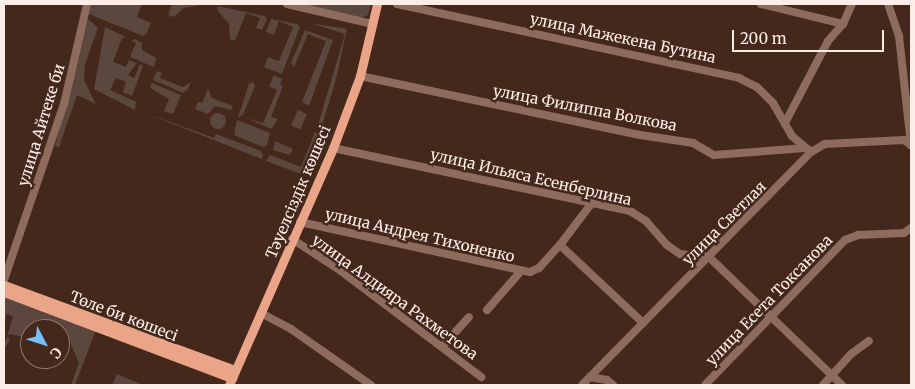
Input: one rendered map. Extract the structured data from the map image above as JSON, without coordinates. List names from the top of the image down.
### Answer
{
  "streets": {
    "main road": ["Тәуелсіздік көшесі", "Төле би көшесі"],
    "street": [
      "улица Мажекена Бутина",
      "улица Филиппа Волкова",
      "улица Айтеке би",
      "улица Ильяса Есенберлина",
      "улица Светлая",
      "улица Андрея Тихоненко",
      "улица Алдияра Рахметова",
      "улица Есета Токсанова"
    ]
  },
  "crossings": [
    ["улица Мажекена Бутина", "улица Филиппа Волкова"],
    ["улица Мажекена Бутина", "улица Светлая"],
    ["улица Филиппа Волкова", "Тәуелсіздік көшесі"],
    ["улица Филиппа Волкова", "улица Светлая"],
    ["улица Ильяса Есенберлина", "Тәуелсіздік көшесі"],
    ["улица Ильяса Есенберлина", "улица Светлая"],
    ["улица Ильяса Есенберлина", "улица Андрея Тихоненко"],
    ["Тәуелсіздік көшесі", "улица Андрея Тихоненко"],
    ["Тәуелсіздік көшесі", "улица Алдияра Рахметова"],
    ["Тәуелсіздік көшесі", "Төле би көшесі"]
  ],
  "scale_bar": "200 m",
  "north": "bottom right"
}
